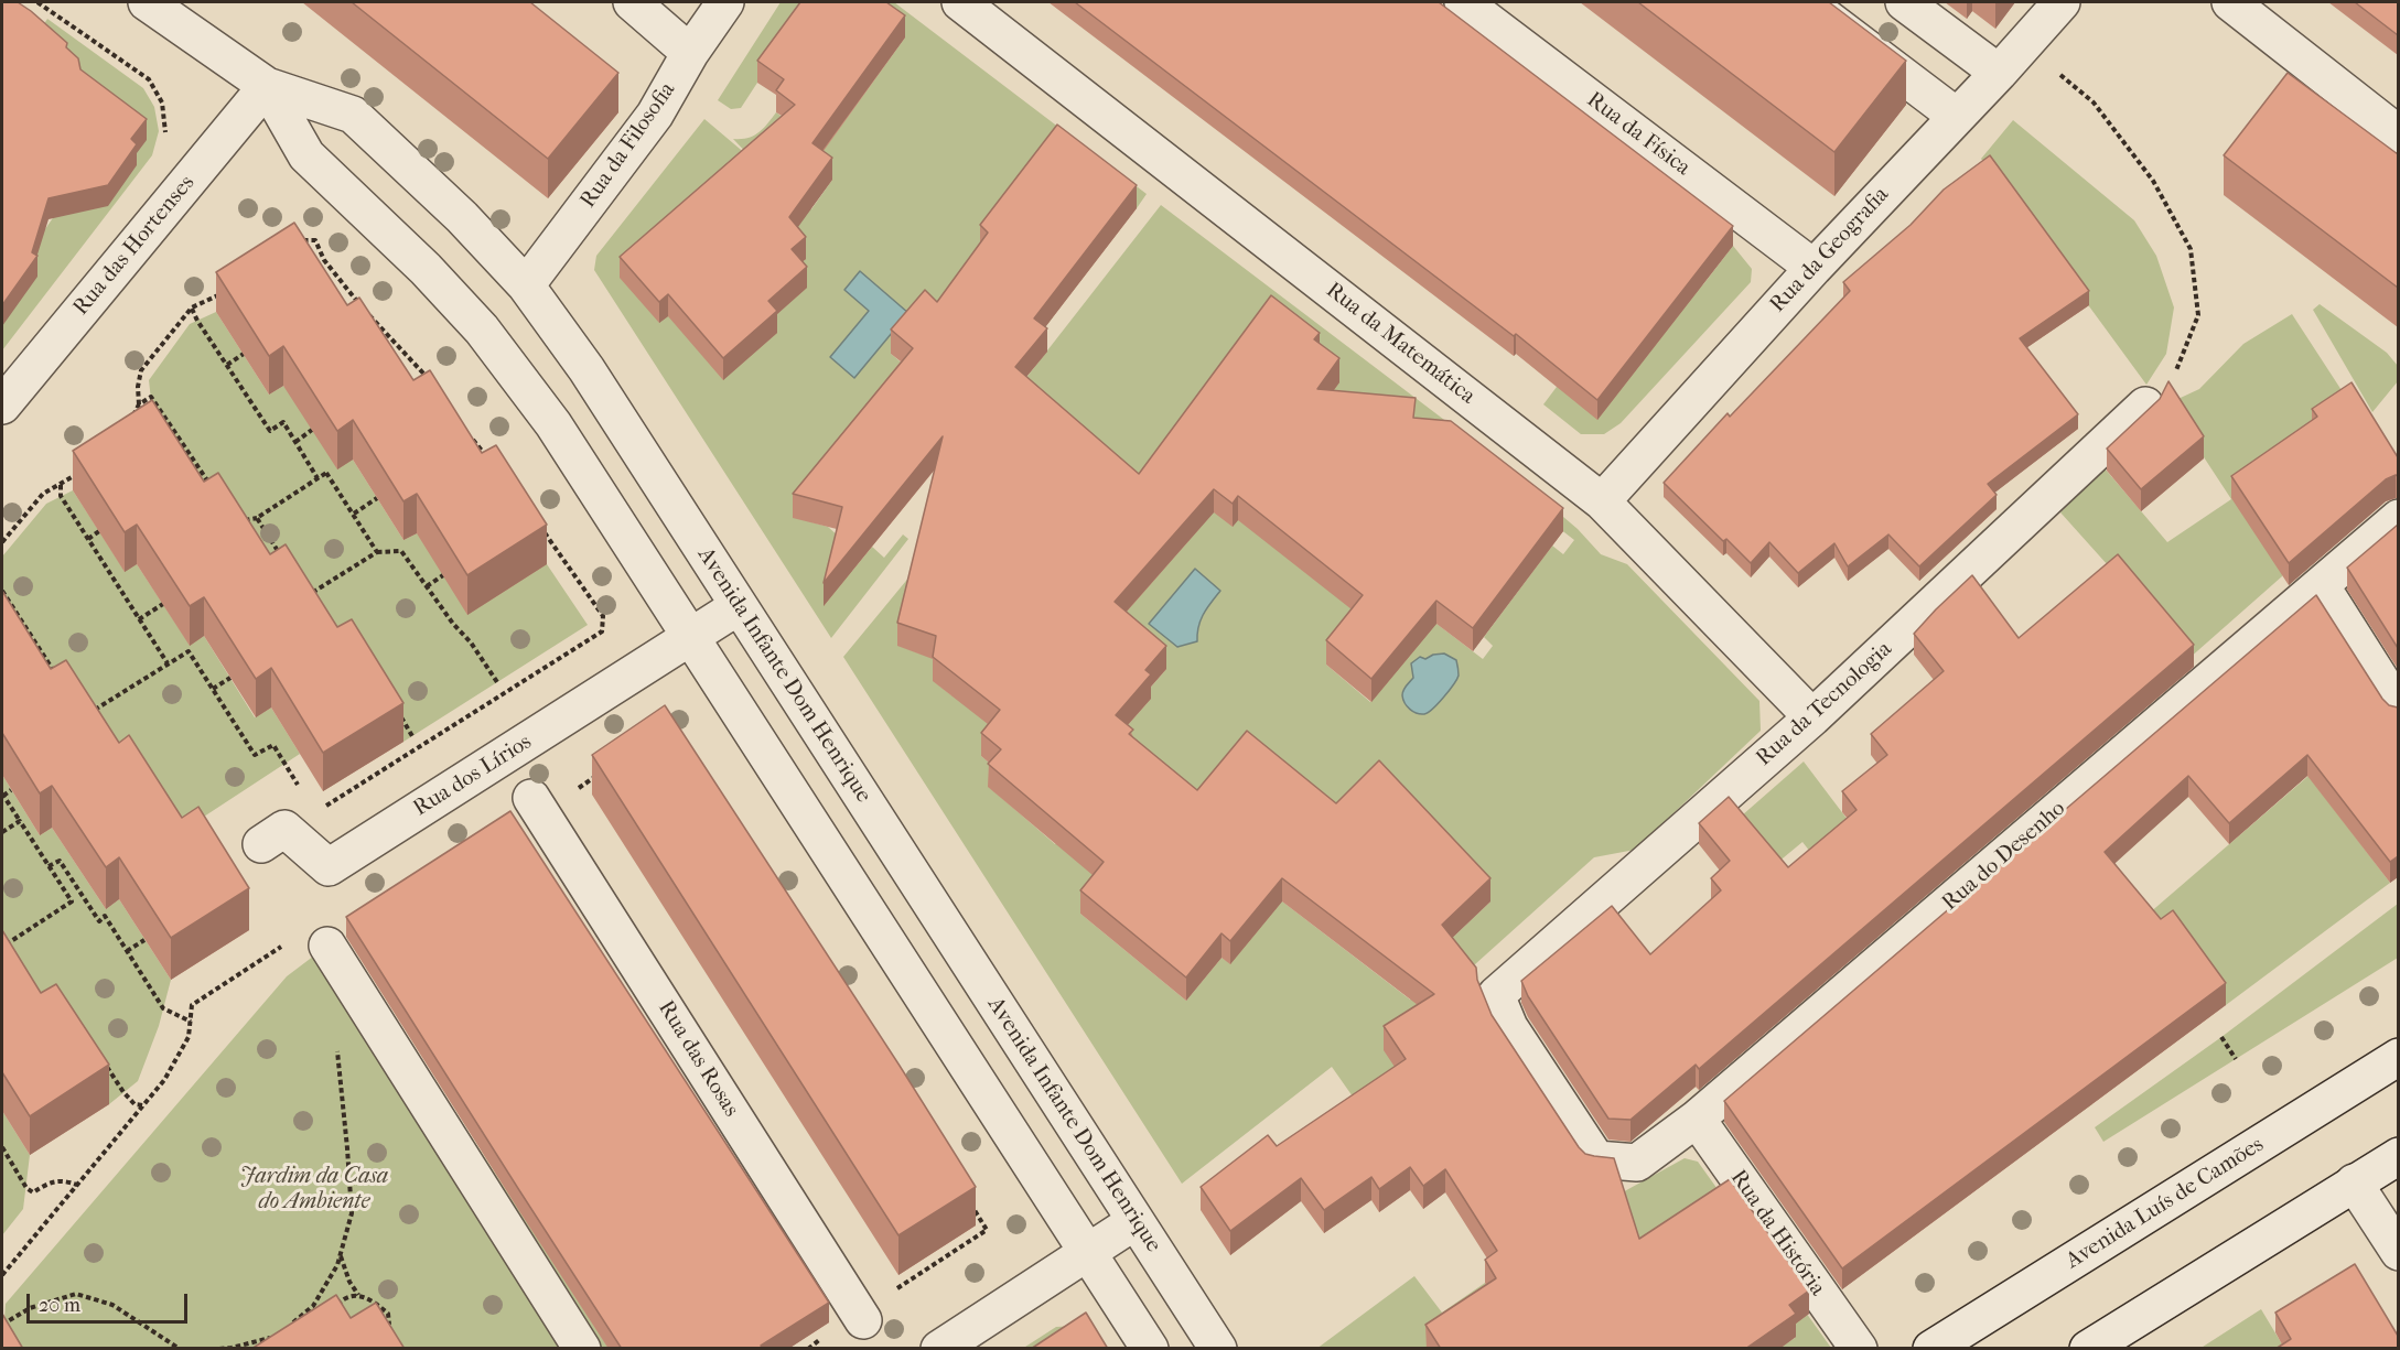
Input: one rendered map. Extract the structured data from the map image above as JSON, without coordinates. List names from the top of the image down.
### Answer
{
  "streets": {
    "street": [
      "Rua da Física",
      "Rua da Filosofia",
      "Rua das Hortenses",
      "Rua da Geografia",
      "Rua da Matemática",
      "Avenida Infante Dom Henrique",
      "Rua da Tecnologia",
      "Rua dos Lírios",
      "Rua do Desenho",
      "Rua das Rosas",
      "Avenida Luís de Camões",
      "Rua da História"
    ]
  },
  "crossings": [
    ["Rua da Física", "Rua da Geografia"],
    ["Rua da Filosofia", "Avenida Infante Dom Henrique"],
    ["Rua das Hortenses", "Avenida Infante Dom Henrique"],
    ["Rua da Geografia", "Rua da Matemática"],
    ["Rua da Matemática", "Rua da Tecnologia"],
    ["Avenida Infante Dom Henrique", "Rua dos Lírios"],
    ["Rua da Tecnologia", "Rua do Desenho"],
    ["Rua do Desenho", "Rua da História"]
  ],
  "parks": ["Jardim da Casa do Ambiente"],
  "scale_bar": "20 m"
}
